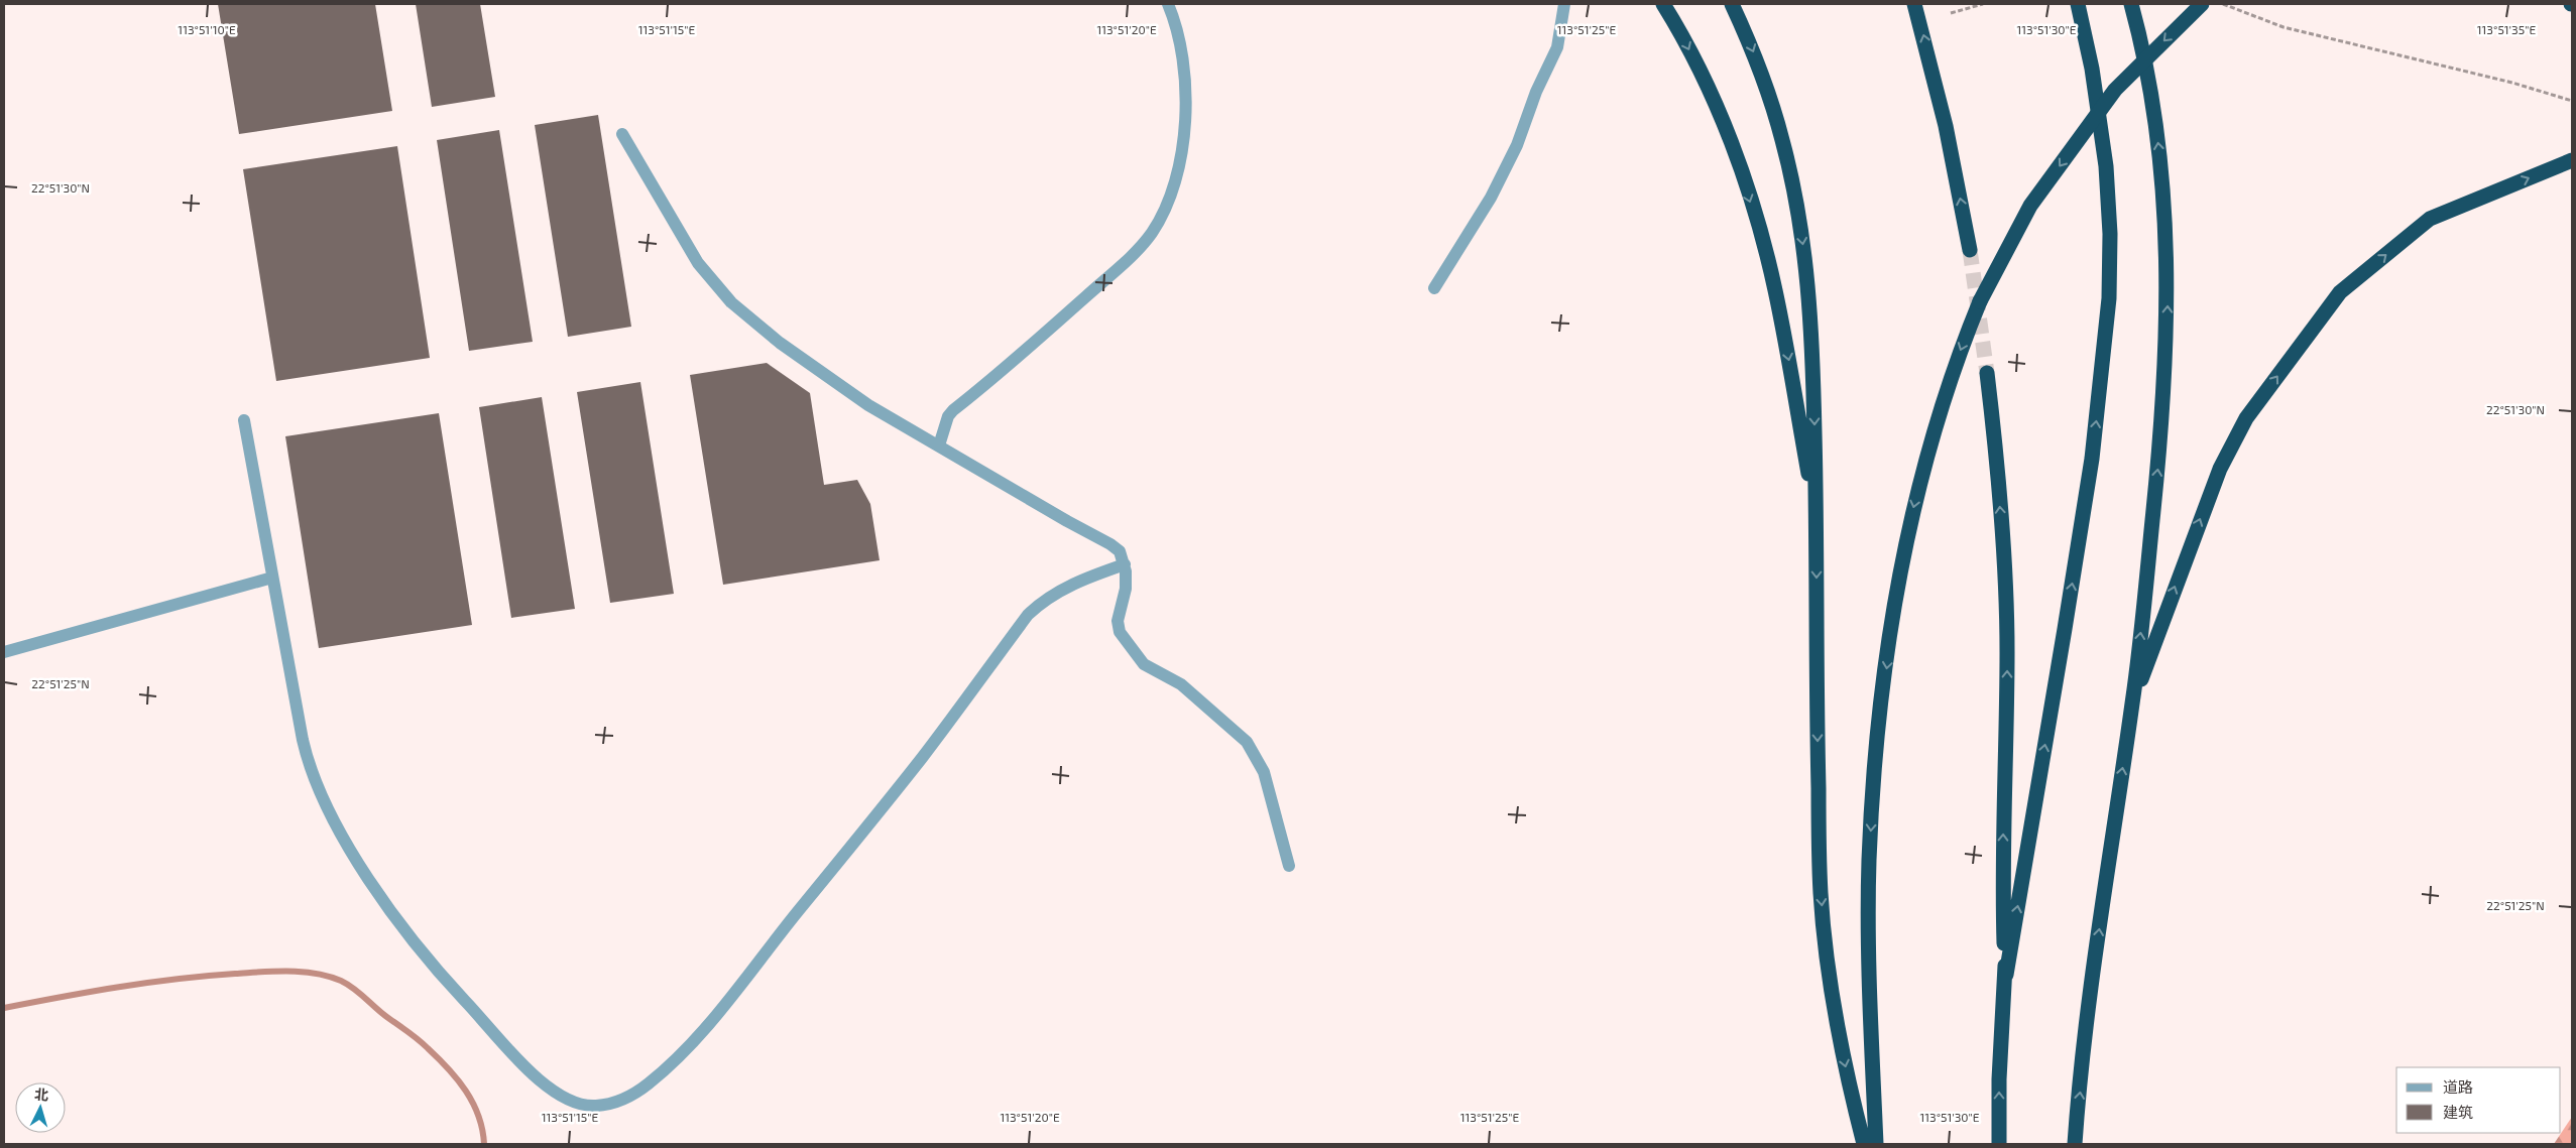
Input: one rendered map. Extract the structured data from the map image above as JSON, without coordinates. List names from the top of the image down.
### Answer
{
  "legend": ["道路", "建筑"],
  "north": "top",
  "coordinates": [
    "113°51'10\"E",
    "113°51'15\"E",
    "113°51'20\"E",
    "113°51'25\"E",
    "113°51'30\"E",
    "113°51'35\"E",
    "22°51'30\"N",
    "22°51'25\"N"
  ]
}
